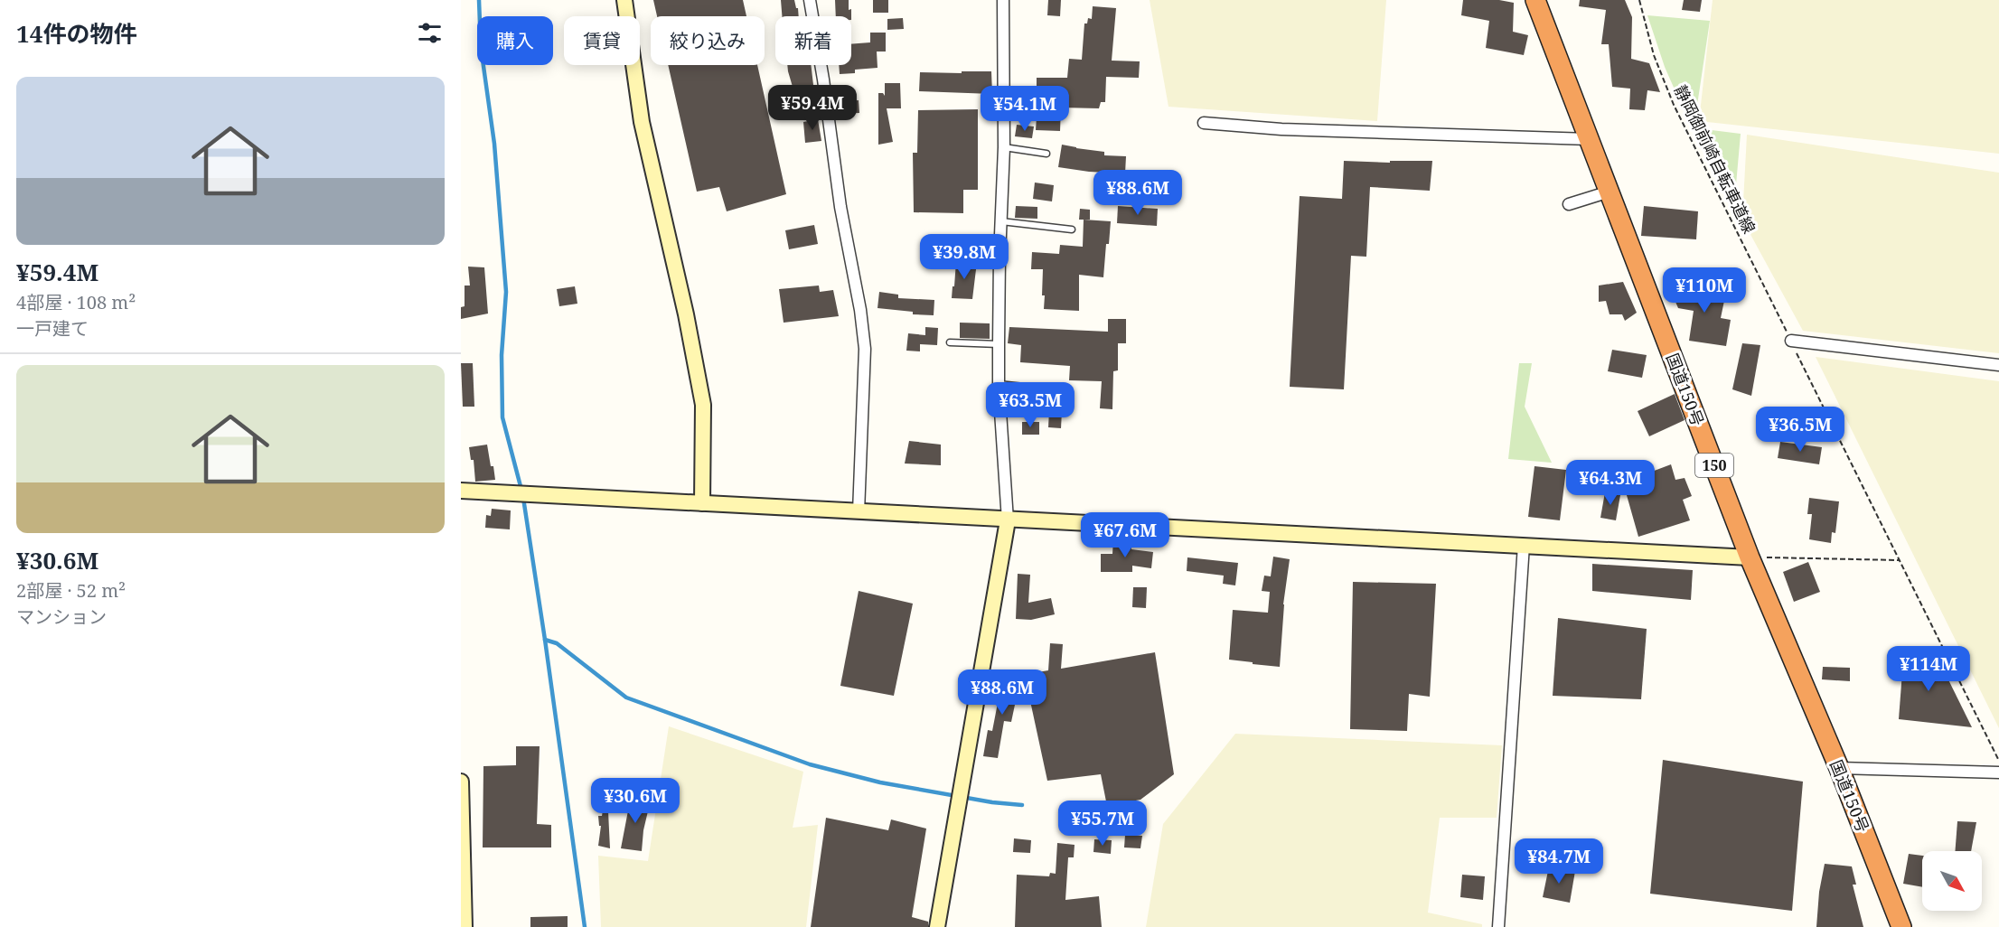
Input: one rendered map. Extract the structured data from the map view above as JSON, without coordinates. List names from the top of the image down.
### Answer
{
  "streets": {
    "highway": ["国道150号", "150"],
    "path": ["静岡御前崎自転車道線"]
  },
  "north": "bottom right",
  "page": {
    "heading": "14件の物件",
    "chip": [
      "購入",
      "賃貸",
      "絞り込み",
      "新着"
    ],
    "list": [
      {
        "name": "¥59.4M",
        "note": "4部屋 · 108 m² · 一戸建て"
      },
      {
        "name": "¥30.6M",
        "note": "2部屋 · 52 m² · マンション"
      }
    ],
    "price": [
      "¥59.4M",
      "¥54.1M",
      "¥88.6M",
      "¥39.8M",
      "¥110M",
      "¥63.5M",
      "¥36.5M",
      "¥64.3M",
      "¥67.6M",
      "¥114M",
      "¥88.6M",
      "¥30.6M",
      "¥55.7M",
      "¥84.7M"
    ]
  }
}
